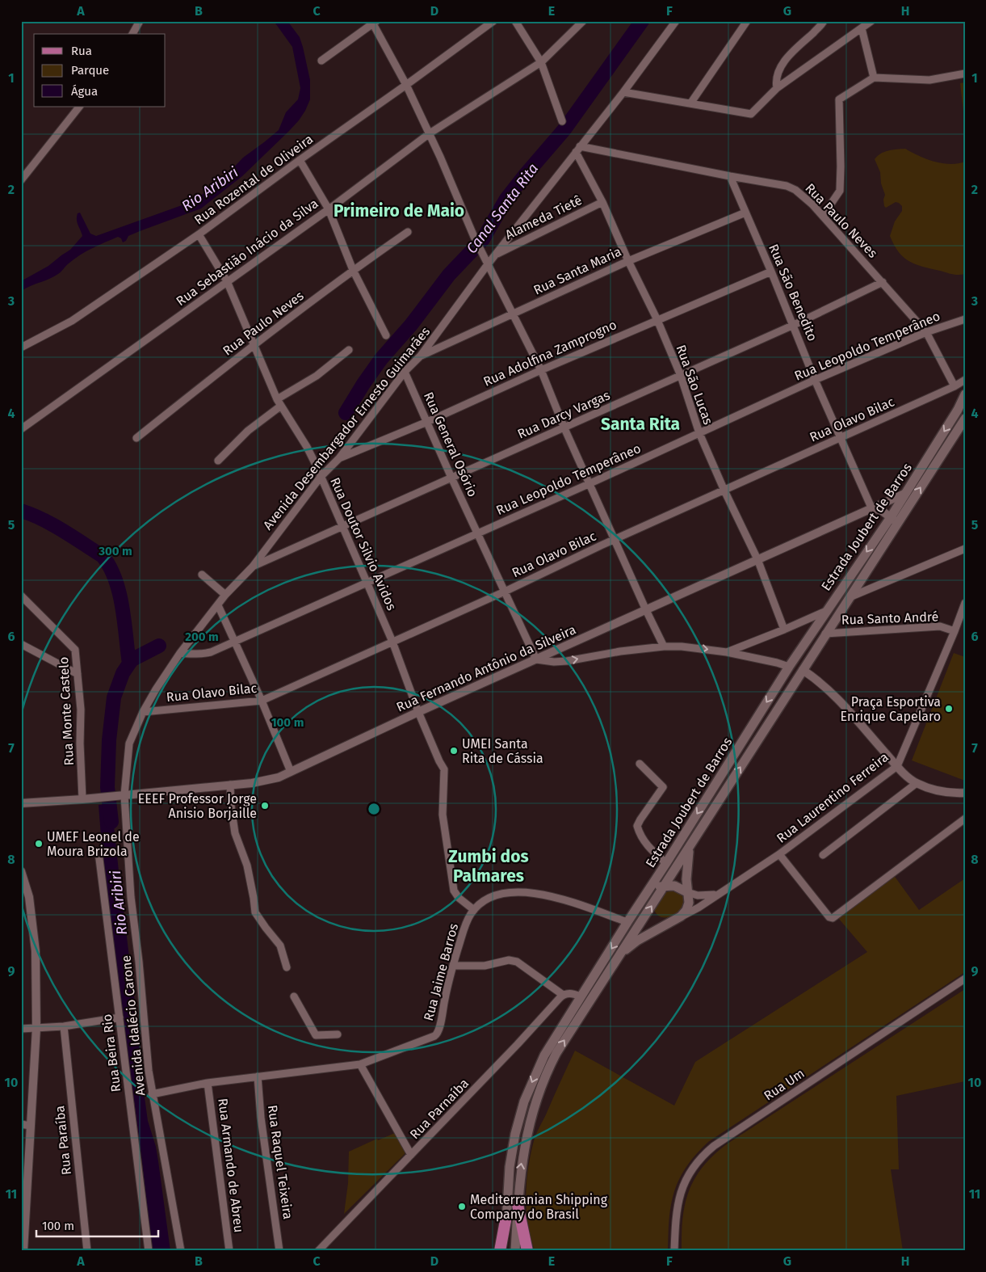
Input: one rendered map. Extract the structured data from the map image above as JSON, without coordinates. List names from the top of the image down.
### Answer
{
  "streets": {
    "main road": ["Estrada Joubert de Barros"],
    "street": [
      "Rua Rozental de Oliveira",
      "Alameda Tietê",
      "Rua Paulo Neves",
      "Rua Sebastião Inácio da Silva",
      "Rua Santa Maria",
      "Rua São Benedito",
      "Rua Leopoldo Temperâneo",
      "Rua Adolfina Zamprogno",
      "Rua São Lucas",
      "Rua Darcy Vargas",
      "Rua Olavo Bilac",
      "Avenida Desembargador Ernesto Guimarães",
      "Rua General Osório",
      "Rua Doutor Silvio Avidos",
      "Rua Santo André",
      "Rua Fernando Antônio da Silveira",
      "Rua Monte Castelo",
      "Rua Laurentino Ferreira",
      "Rua Jaime Barros",
      "Avenida Idalécio Carone",
      "Rua Beira Rio",
      "Rua Um",
      "Rua Parnaíba",
      "Rua Paraíba",
      "Rua Raquel Teixeira",
      "Rua Armando de Abreu"
    ]
  },
  "crossings": [
    ["Rua Rozental de Oliveira", "Rua Doutor Silvio Avidos"],
    ["Alameda Tietê", "Rua São Lucas"],
    ["Alameda Tietê", "Avenida Desembargador Ernesto Guimarães"],
    ["Rua Paulo Neves", "Rua São Benedito"],
    ["Rua Paulo Neves", "Rua Leopoldo Temperâneo"],
    ["Rua Paulo Neves", "Rua São Lucas"],
    ["Rua Paulo Neves", "Rua Darcy Vargas"],
    ["Rua Paulo Neves", "Rua Olavo Bilac"],
    ["Rua Paulo Neves", "Avenida Desembargador Ernesto Guimarães"],
    ["Rua Paulo Neves", "Rua Doutor Silvio Avidos"],
    ["Rua Sebastião Inácio da Silva", "Rua Doutor Silvio Avidos"],
    ["Rua Santa Maria", "Rua São Benedito"],
    ["Rua Santa Maria", "Rua São Lucas"],
    ["Rua Santa Maria", "Avenida Desembargador Ernesto Guimarães"],
    ["Rua São Benedito", "Rua Leopoldo Temperâneo"],
    ["Rua São Benedito", "Rua Adolfina Zamprogno"],
    ["Rua São Benedito", "Rua Darcy Vargas"],
    ["Rua São Benedito", "Rua Olavo Bilac"],
    ["Rua São Benedito", "Rua Fernando Antônio da Silveira"],
    ["Rua Leopoldo Temperâneo", "Rua São Lucas"],
    ["Rua Leopoldo Temperâneo", "Avenida Desembargador Ernesto Guimarães"],
    ["Rua Leopoldo Temperâneo", "Rua General Osório"],
    ["Rua Leopoldo Temperâneo", "Rua Doutor Silvio Avidos"],
    ["Rua Adolfina Zamprogno", "Rua São Lucas"],
    ["Rua Adolfina Zamprogno", "Avenida Desembargador Ernesto Guimarães"],
    ["Rua Adolfina Zamprogno", "Rua General Osório"],
    ["Rua São Lucas", "Rua Darcy Vargas"],
    ["Rua São Lucas", "Rua Olavo Bilac"],
    ["Rua São Lucas", "Avenida Desembargador Ernesto Guimarães"],
    ["Rua São Lucas", "Rua Fernando Antônio da Silveira"],
    ["Rua Darcy Vargas", "Avenida Desembargador Ernesto Guimarães"],
    ["Rua Darcy Vargas", "Rua General Osório"],
    ["Rua Darcy Vargas", "Rua Doutor Silvio Avidos"],
    ["Rua Olavo Bilac", "Avenida Desembargador Ernesto Guimarães"],
    ["Rua Olavo Bilac", "Rua General Osório"],
    ["Rua Olavo Bilac", "Rua Doutor Silvio Avidos"],
    ["Avenida Desembargador Ernesto Guimarães", "Rua General Osório"],
    ["Avenida Desembargador Ernesto Guimarães", "Rua Doutor Silvio Avidos"],
    ["Avenida Desembargador Ernesto Guimarães", "Rua Fernando Antônio da Silveira"],
    ["Avenida Desembargador Ernesto Guimarães", "Avenida Idalécio Carone"],
    ["Rua General Osório", "Rua Fernando Antônio da Silveira"],
    ["Estrada Joubert de Barros", "Rua Santo André"],
    ["Estrada Joubert de Barros", "Rua Fernando Antônio da Silveira"],
    ["Estrada Joubert de Barros", "Rua Jaime Barros"],
    ["Rua Doutor Silvio Avidos", "Rua Fernando Antônio da Silveira"],
    ["Rua Doutor Silvio Avidos", "Rua Jaime Barros"],
    ["Rua Santo André", "Rua Laurentino Ferreira"],
    ["Rua Fernando Antônio da Silveira", "Rua Monte Castelo"],
    ["Rua Fernando Antônio da Silveira", "Avenida Idalécio Carone"],
    ["Rua Jaime Barros", "Avenida Idalécio Carone"],
    ["Rua Jaime Barros", "Rua Raquel Teixeira"],
    ["Rua Jaime Barros", "Rua Armando de Abreu"]
  ],
  "districts": ["Primeiro de Maio", "Santa Rita", "Zumbi dos Palmares"],
  "water": ["Rio Aribiri", "Canal Santa Rita"],
  "places": [
    "Praça Esportiva Enrique Capelaro",
    "UMEI Santa Rita de Cássia",
    "EEEF Professor Jorge Anisio Borjaille",
    "UMEF Leonel de Moura Brizola",
    "Mediterranian Shipping Company do Brasil"
  ],
  "legend": ["Rua", "Parque", "Água"],
  "scale_bar": "100 m",
  "grid": {
    "columns": [
      "A",
      "B",
      "C",
      "D",
      "E",
      "F",
      "G",
      "H"
    ],
    "rows": [
      "1",
      "2",
      "3",
      "4",
      "5",
      "6",
      "7",
      "8",
      "9",
      "10",
      "11"
    ]
  },
  "rings": ["300 m", "200 m", "100 m"]
}
